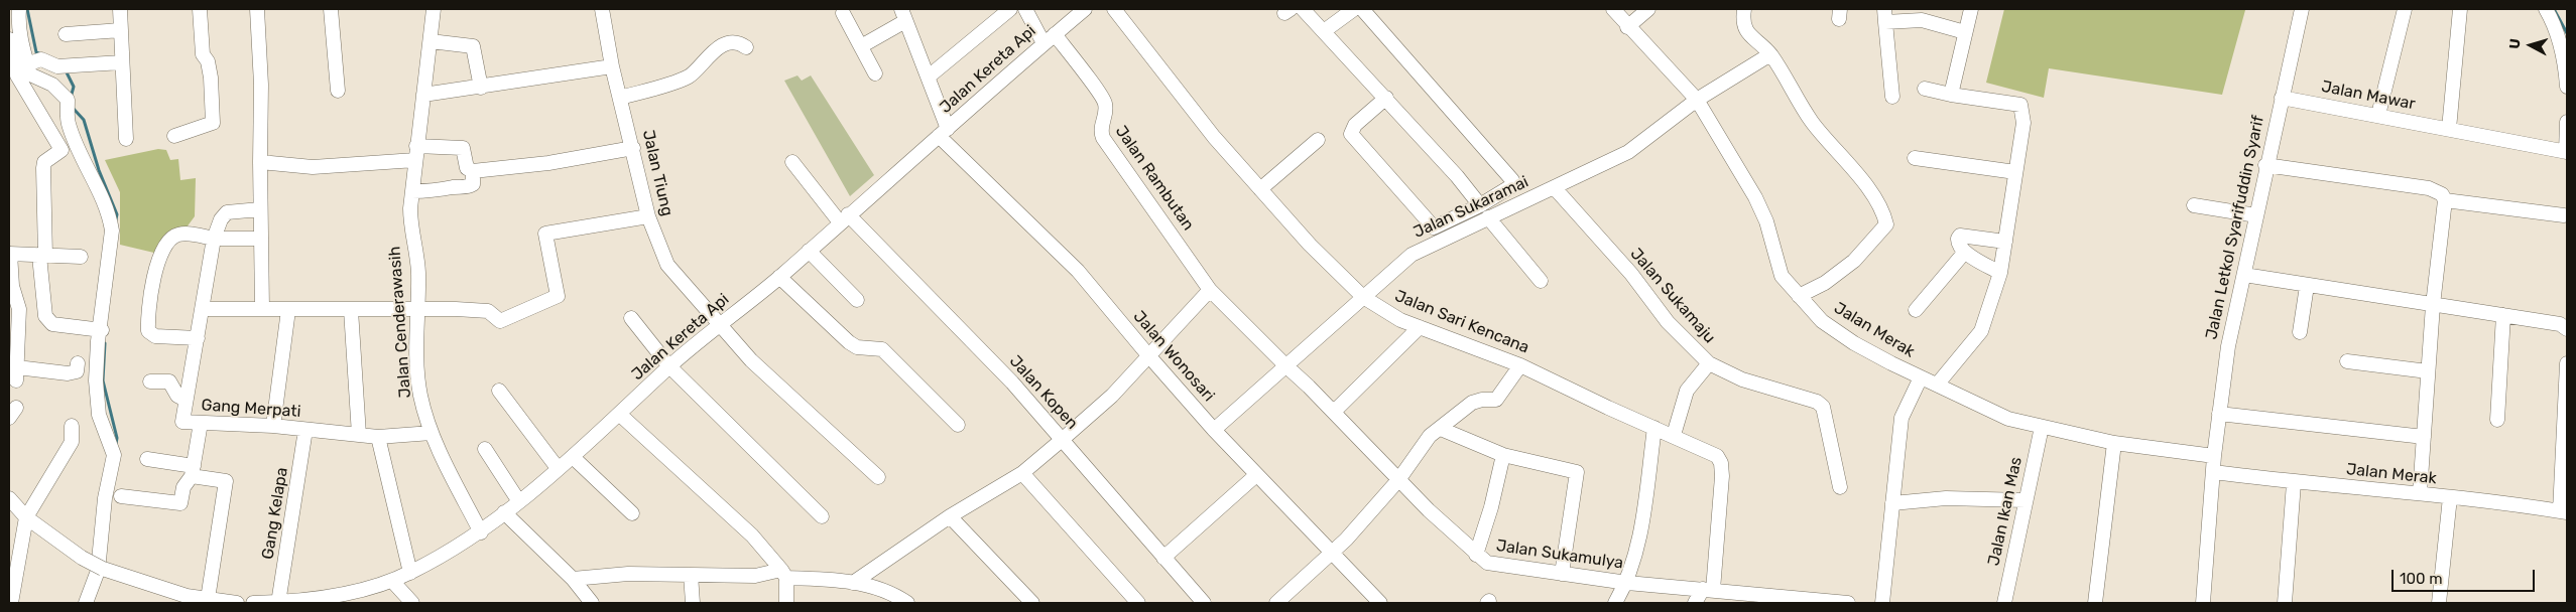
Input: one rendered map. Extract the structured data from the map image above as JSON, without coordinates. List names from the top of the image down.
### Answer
{
  "streets": {
    "street": [
      "Jalan Kereta Api",
      "Jalan Mawar",
      "Jalan Tiung",
      "Jalan Rambutan",
      "Jalan Sukaramai",
      "Jalan Letkol Syarifuddin Syarif",
      "Jalan Sukamaju",
      "Jalan Cenderawasih",
      "Jalan Sari Kencana",
      "Jalan Merak",
      "Jalan Wonosari",
      "Jalan Kopen",
      "Gang Merpati",
      "Jalan Ikan Mas",
      "Gang Kelapa",
      "Jalan Sukamulya"
    ]
  },
  "crossings": [
    ["Jalan Kereta Api", "Jalan Tiung"],
    ["Jalan Kereta Api", "Jalan Rambutan"],
    ["Jalan Kereta Api", "Jalan Cenderawasih"],
    ["Jalan Kereta Api", "Jalan Wonosari"],
    ["Jalan Kereta Api", "Jalan Kopen"],
    ["Jalan Kereta Api", "Gang Kelapa"],
    ["Jalan Mawar", "Jalan Letkol Syarifuddin Syarif"],
    ["Jalan Rambutan", "Jalan Sukaramai"],
    ["Jalan Rambutan", "Jalan Sukamulya"],
    ["Jalan Sukaramai", "Jalan Sukamaju"],
    ["Jalan Sukaramai", "Jalan Sari Kencana"],
    ["Jalan Sukaramai", "Jalan Merak"],
    ["Jalan Sukaramai", "Jalan Wonosari"],
    ["Jalan Sukaramai", "Jalan Sukamulya"],
    ["Jalan Letkol Syarifuddin Syarif", "Jalan Merak"],
    ["Jalan Cenderawasih", "Gang Merpati"],
    ["Jalan Sari Kencana", "Jalan Sukamulya"],
    ["Jalan Merak", "Jalan Ikan Mas"],
    ["Gang Merpati", "Gang Kelapa"]
  ],
  "scale_bar": "100 m",
  "north": "left"
}
